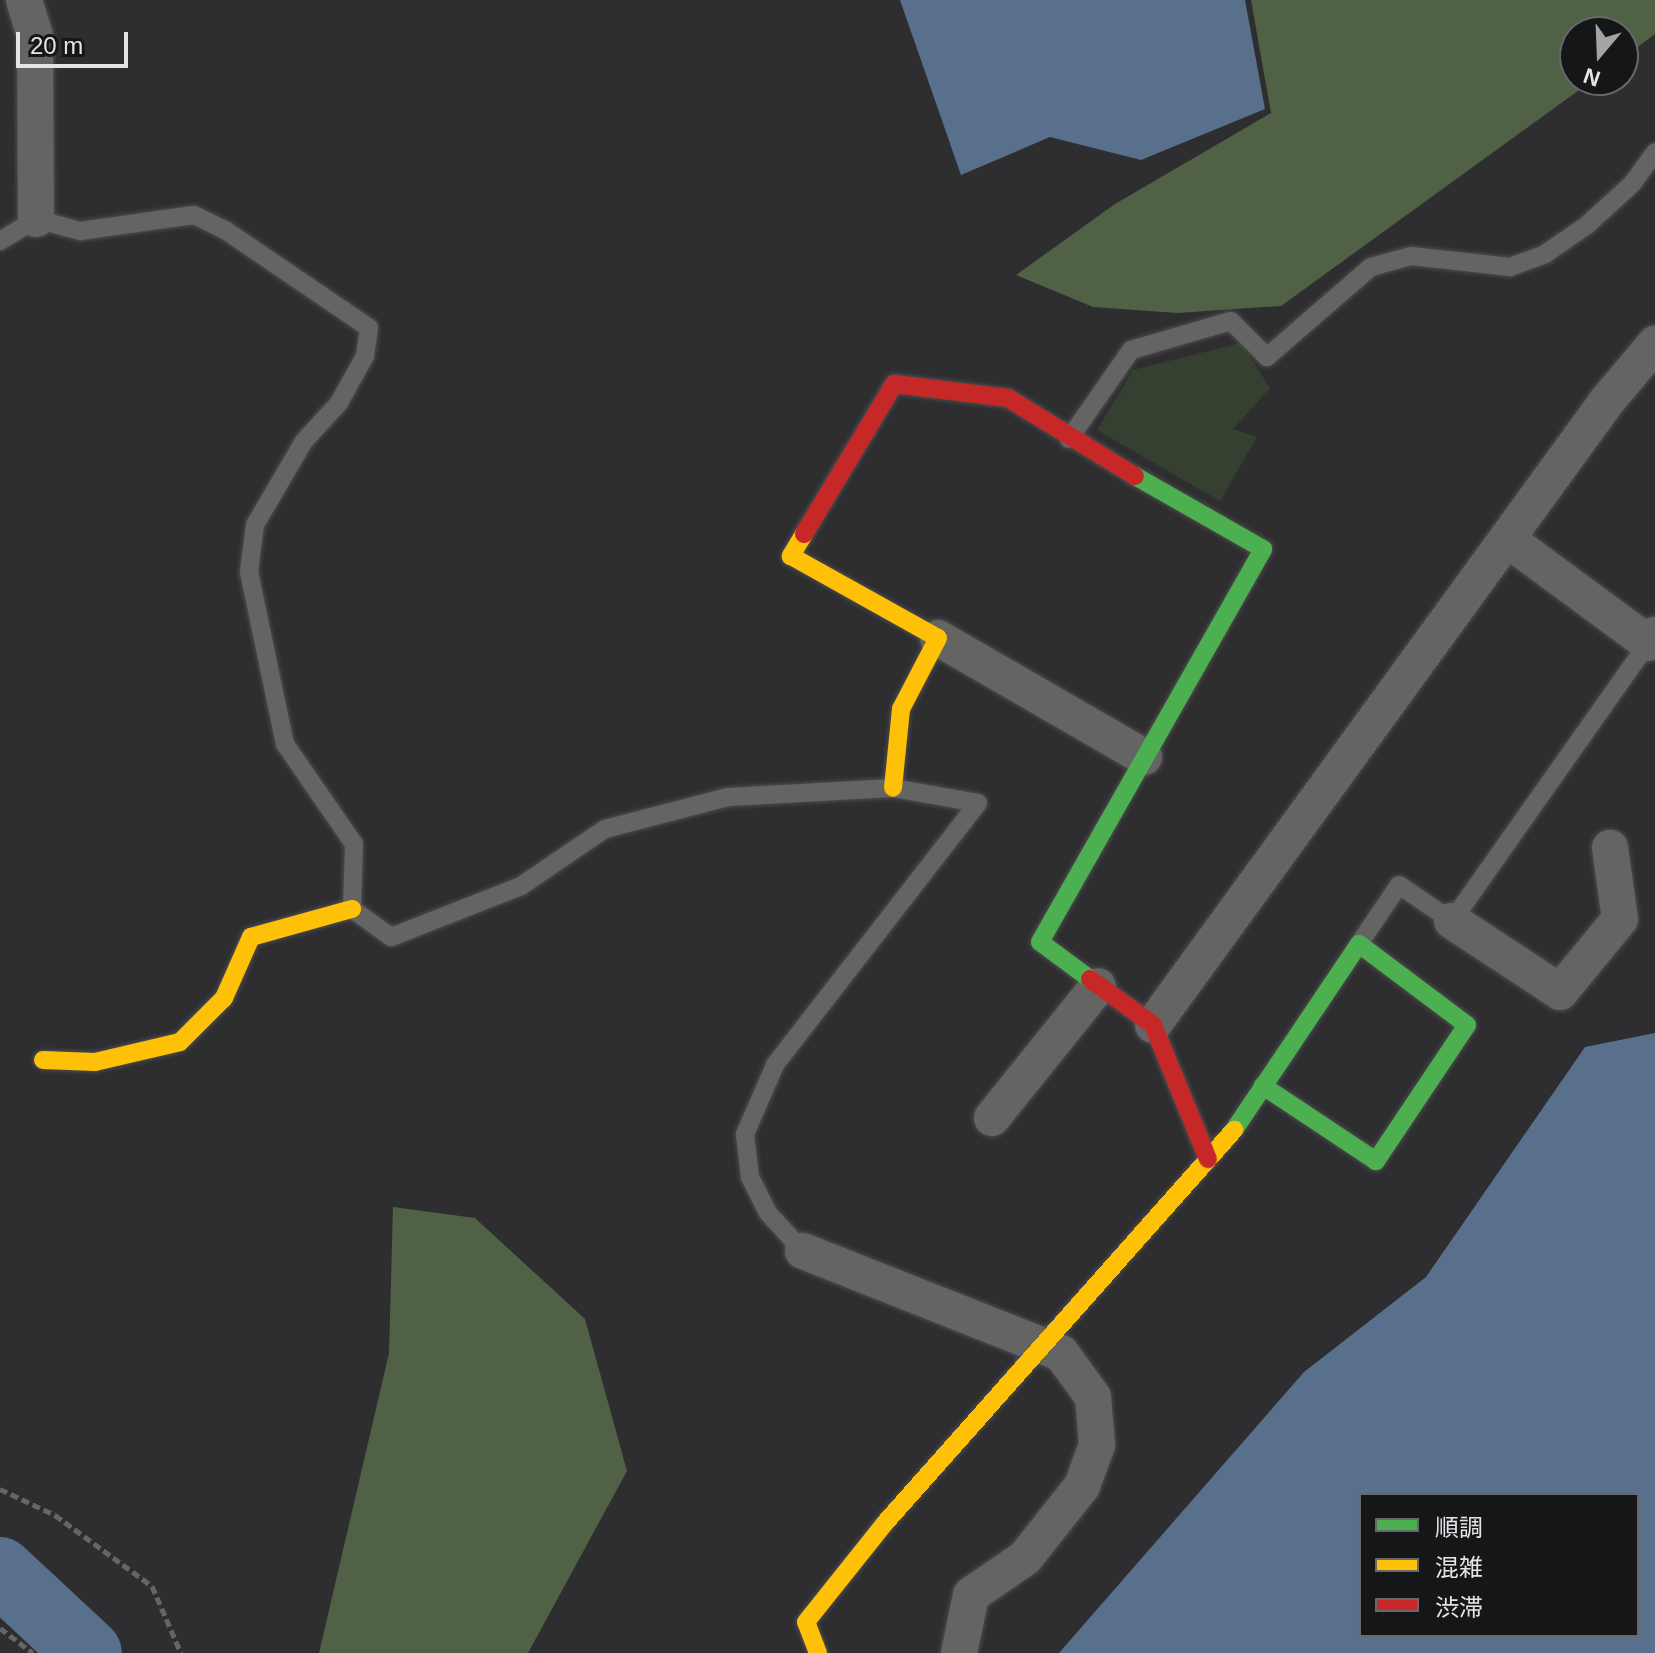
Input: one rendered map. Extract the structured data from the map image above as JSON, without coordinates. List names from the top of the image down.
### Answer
{
  "legend": ["順調", "混雑", "渋滞"],
  "scale_bar": "20 m",
  "north": "bottom"
}
